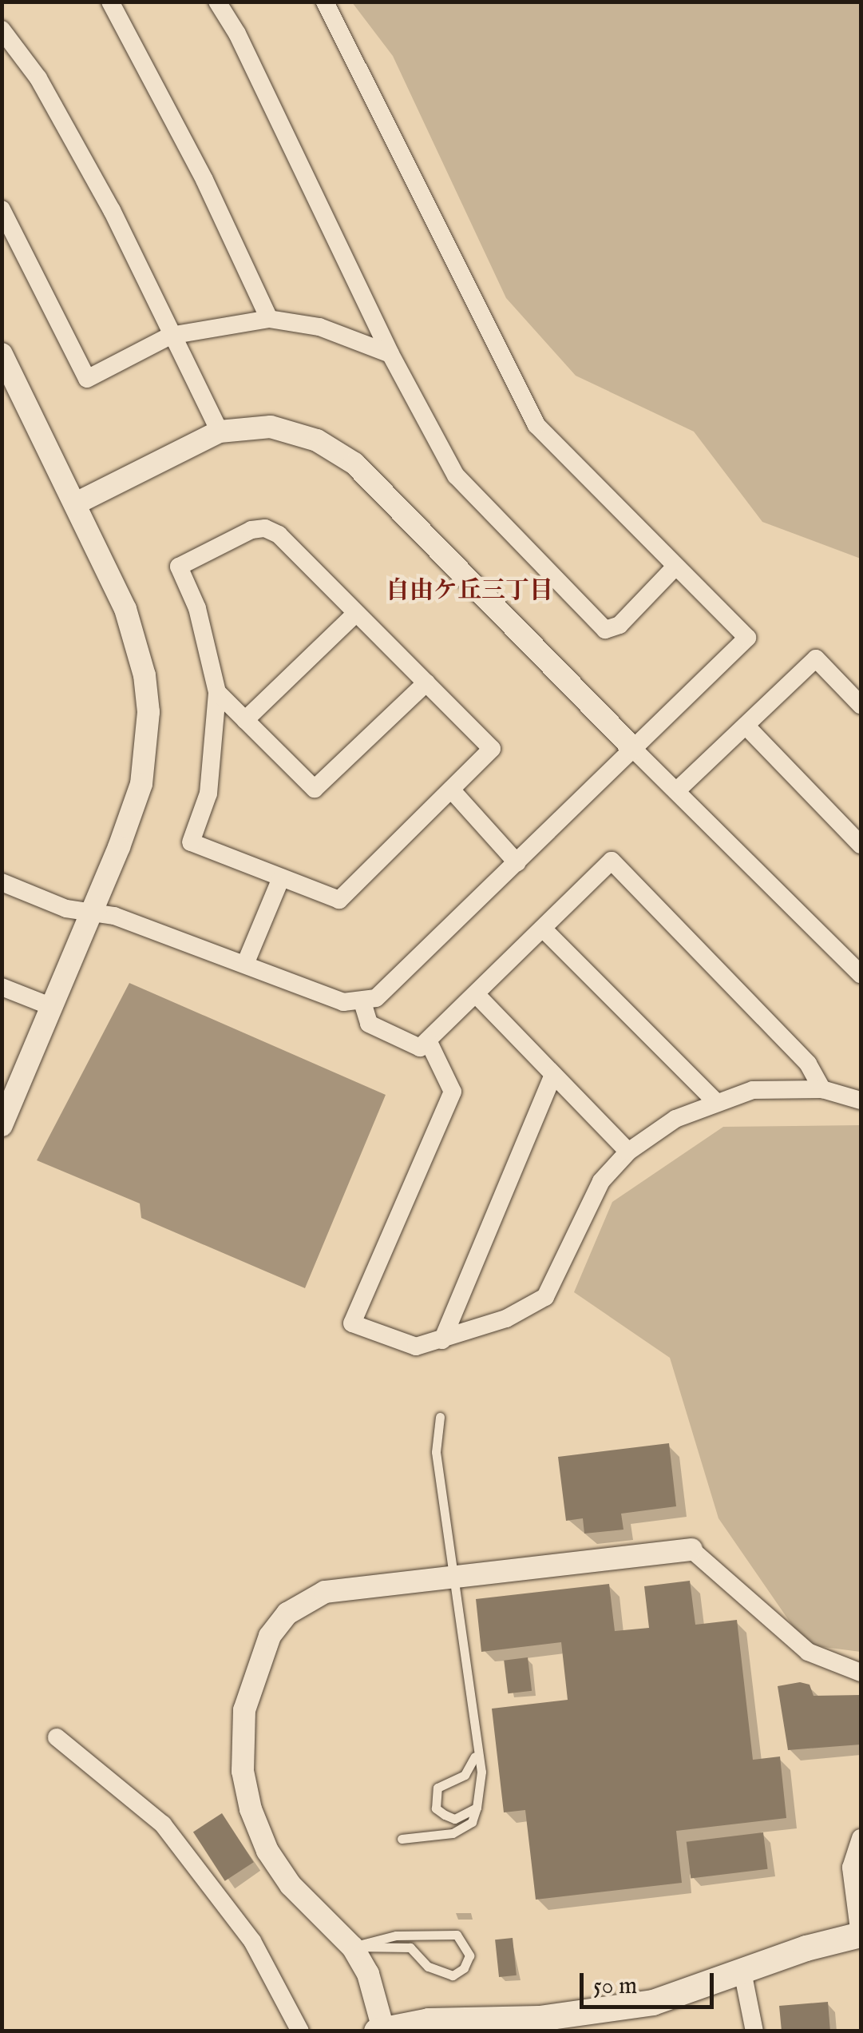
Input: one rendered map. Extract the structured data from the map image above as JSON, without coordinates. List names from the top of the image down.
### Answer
{
  "districts": ["自由ケ丘三丁目"],
  "scale_bar": "50 m"
}
